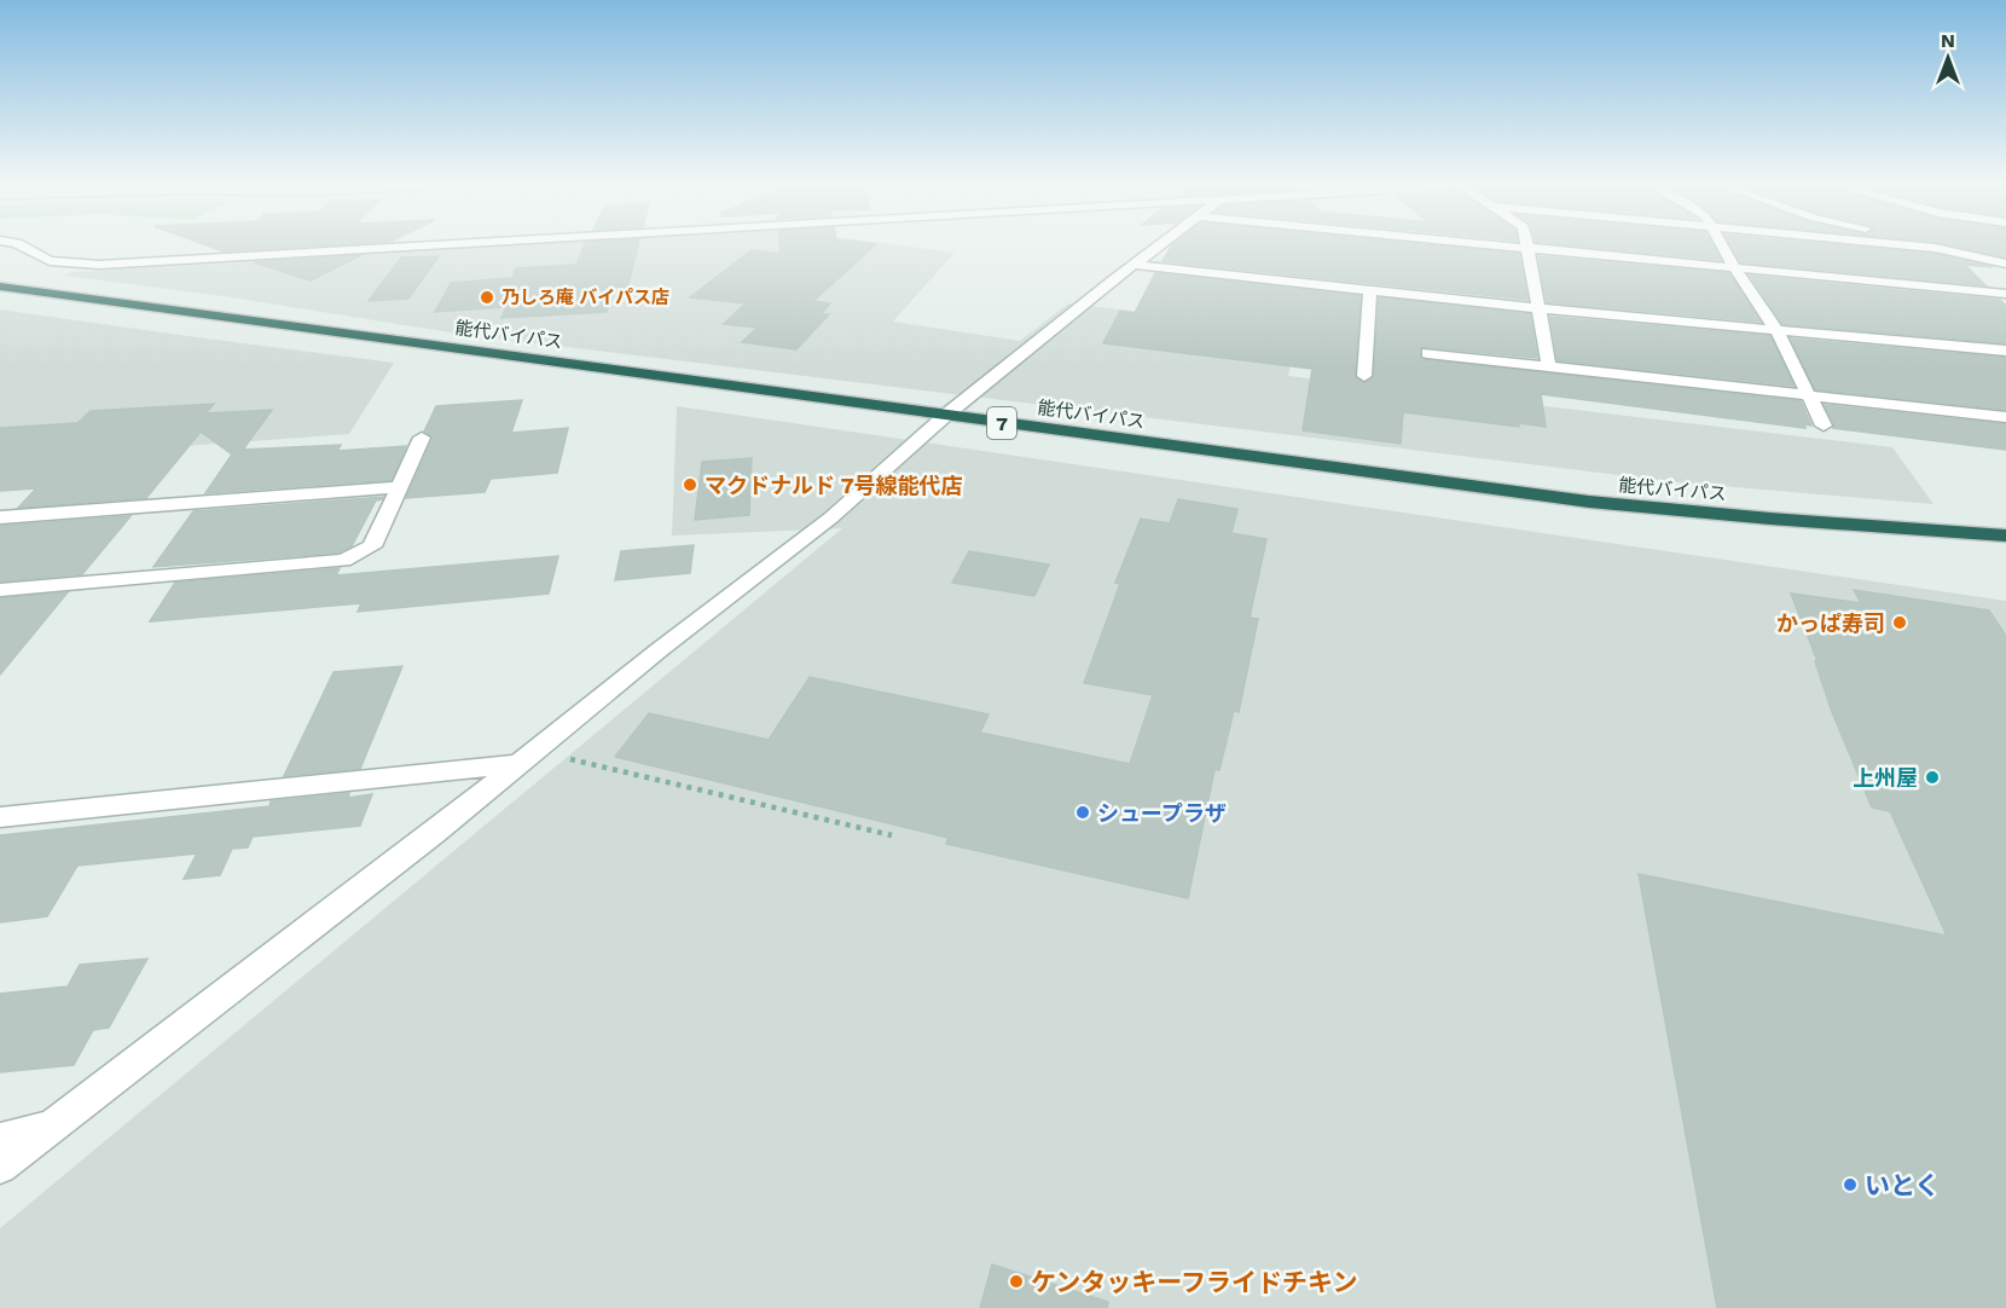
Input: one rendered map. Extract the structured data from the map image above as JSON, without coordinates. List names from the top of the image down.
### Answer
{
  "streets": {
    "highway": ["能代バイパス", "7"]
  },
  "places": [
    "乃しろ庵 バイパス店",
    "マクドナルド 7号線能代店",
    "かっぱ寿司",
    "上州屋",
    "シュープラザ",
    "いとく",
    "ケンタッキーフライドチキン"
  ],
  "north": "top"
}
